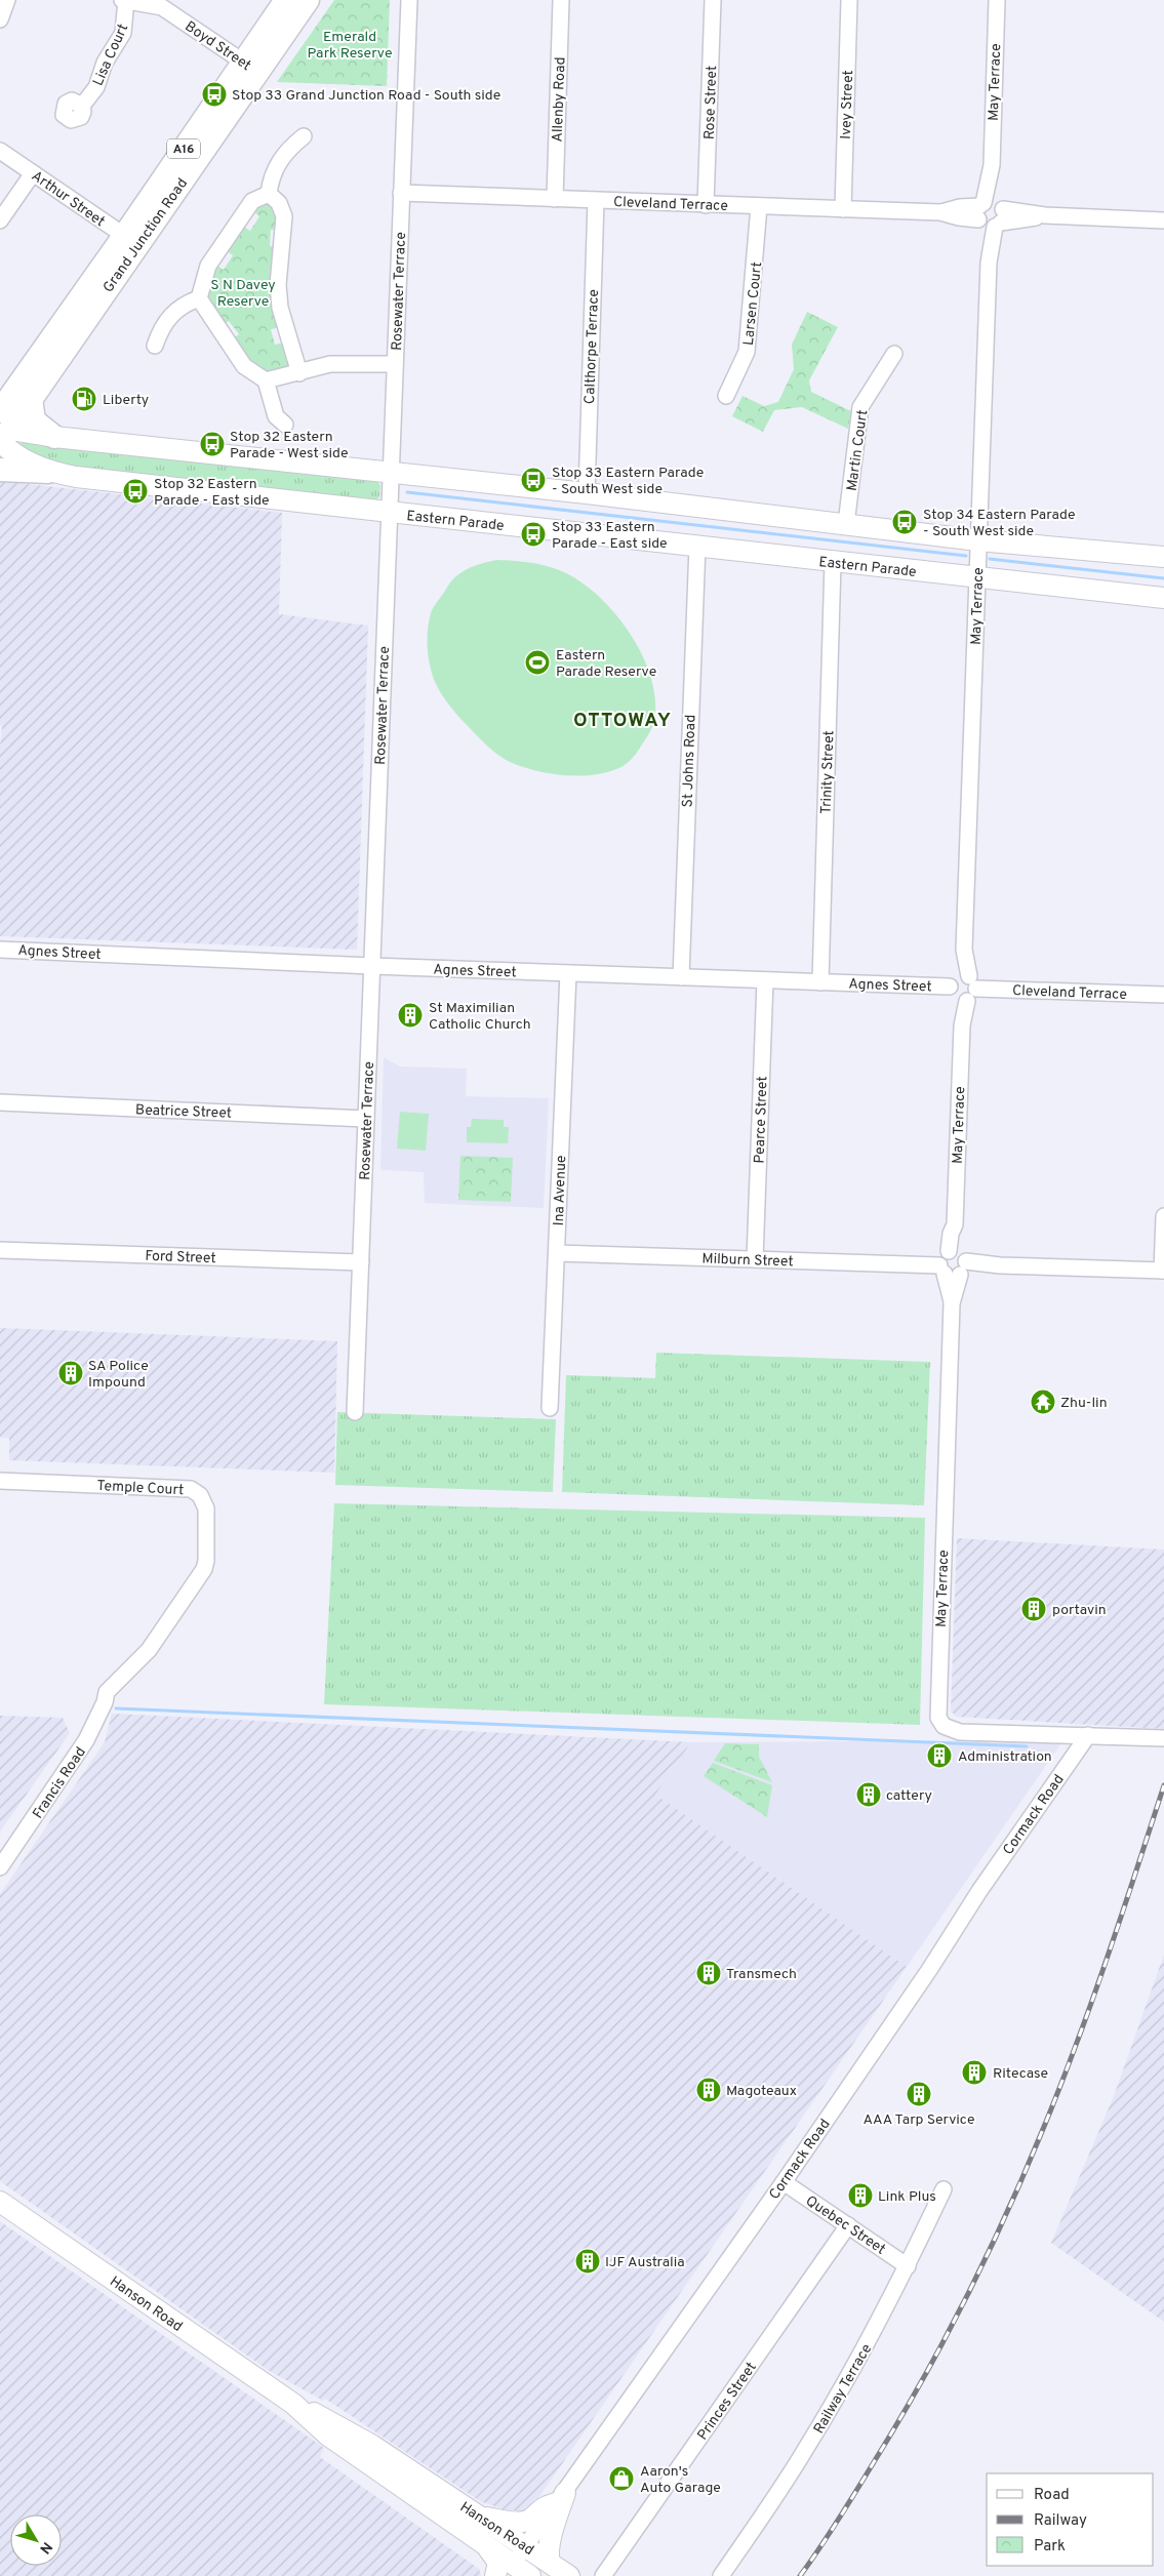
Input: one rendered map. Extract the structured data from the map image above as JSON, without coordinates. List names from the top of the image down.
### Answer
{
  "streets": {
    "highway": ["A16", "Grand Junction Road"],
    "main road": ["Eastern Parade", "Hanson Road"],
    "street": [
      "Boyd Street",
      "Lisa Court",
      "May Terrace",
      "Allenby Road",
      "Rose Street",
      "Ivey Street",
      "Arthur Street",
      "Cleveland Terrace",
      "Rosewater Terrace",
      "Larsen Court",
      "Calthorpe Terrace",
      "Martin Court",
      "St Johns Road",
      "Trinity Street",
      "Agnes Street",
      "Beatrice Street",
      "Pearce Street",
      "Ina Avenue",
      "Ford Street",
      "Milburn Street",
      "Temple Court",
      "Francis Road",
      "Cormack Road",
      "Quebec Street",
      "Railway Terrace",
      "Princes Street"
    ]
  },
  "crossings": [
    ["Boyd Street", "Lisa Court"],
    ["Boyd Street", "Grand Junction Road"],
    ["May Terrace", "Cleveland Terrace"],
    ["May Terrace", "Eastern Parade"],
    ["May Terrace", "Agnes Street"],
    ["May Terrace", "Milburn Street"],
    ["May Terrace", "Cormack Road"],
    ["Allenby Road", "Cleveland Terrace"],
    ["Rose Street", "Cleveland Terrace"],
    ["Ivey Street", "Cleveland Terrace"],
    ["Arthur Street", "Grand Junction Road"],
    ["Cleveland Terrace", "Rosewater Terrace"],
    ["Cleveland Terrace", "Larsen Court"],
    ["Cleveland Terrace", "Calthorpe Terrace"],
    ["Cleveland Terrace", "Agnes Street"],
    ["Grand Junction Road", "Eastern Parade"],
    ["Rosewater Terrace", "Eastern Parade"],
    ["Rosewater Terrace", "Agnes Street"],
    ["Rosewater Terrace", "Beatrice Street"],
    ["Rosewater Terrace", "Ford Street"],
    ["Eastern Parade", "St Johns Road"],
    ["Eastern Parade", "Trinity Street"],
    ["St Johns Road", "Agnes Street"],
    ["Trinity Street", "Agnes Street"],
    ["Agnes Street", "Pearce Street"],
    ["Agnes Street", "Ina Avenue"],
    ["Pearce Street", "Milburn Street"],
    ["Ina Avenue", "Milburn Street"],
    ["Temple Court", "Francis Road"],
    ["Cormack Road", "Quebec Street"],
    ["Cormack Road", "Hanson Road"],
    ["Quebec Street", "Railway Terrace"],
    ["Quebec Street", "Princes Street"]
  ],
  "districts": ["OTTOWAY"],
  "parks": ["Emerald Park Reserve", "S N Davey Reserve"],
  "places": {
    "bus stop": [
      "Stop 33 Grand Junction Road - South side",
      "Stop 32 Eastern Parade - West side",
      "Stop 33 Eastern Parade - South West side",
      "Stop 32 Eastern Parade - East side",
      "Stop 34 Eastern Parade - South West side",
      "Stop 33 Eastern Parade - East side"
    ],
    "fuel station": ["Liberty"],
    "sports": ["Eastern Parade Reserve"],
    "building": [
      "St Maximilian Catholic Church",
      "SA Police Impound",
      "portavin",
      "Administration",
      "cattery",
      "Transmech",
      "Ritecase",
      "Magoteaux",
      "AAA Tarp Service",
      "Link Plus",
      "IJF Australia"
    ],
    "temple": ["Zhu-lin"],
    "shop": ["Aaron's Auto Garage"]
  },
  "legend": ["Road", "Railway", "Park"],
  "north": "bottom right"
}
